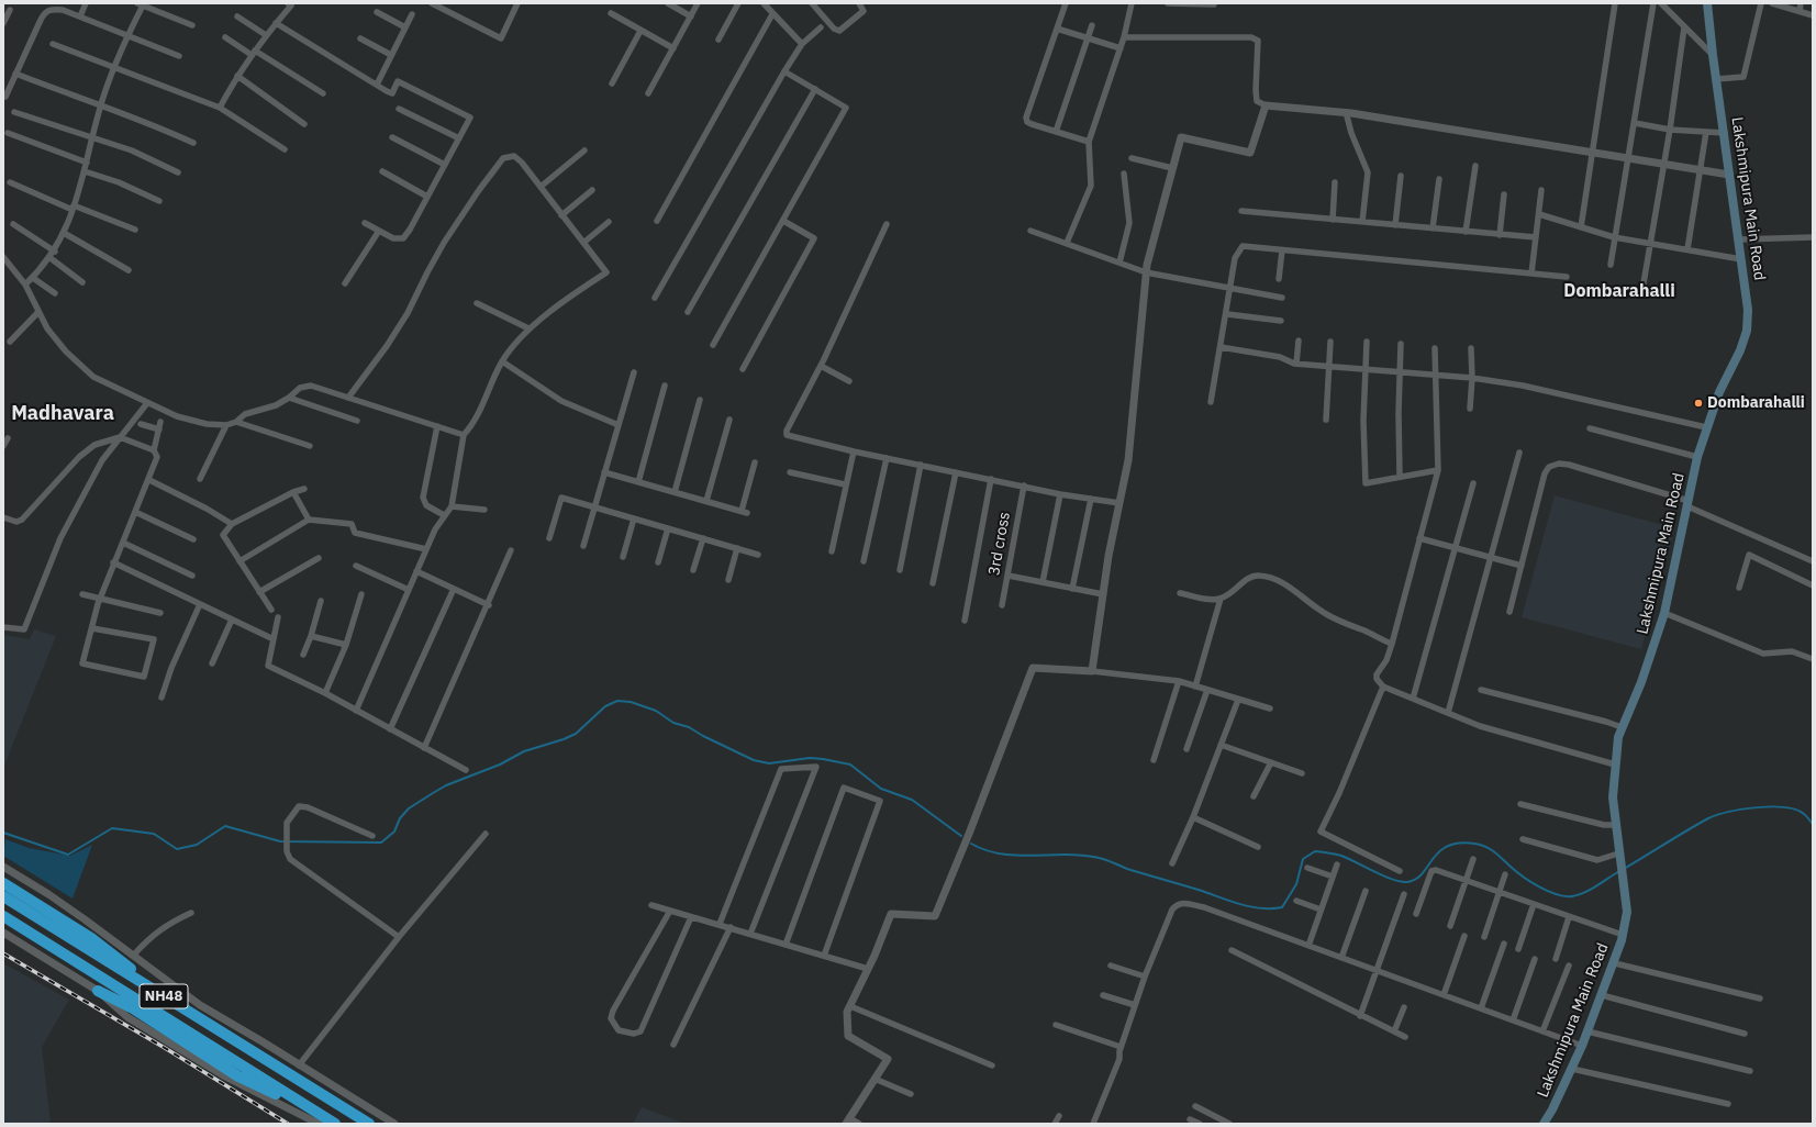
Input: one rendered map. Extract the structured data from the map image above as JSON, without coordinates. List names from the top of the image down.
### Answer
{
  "streets": {
    "highway": ["NH48"],
    "main road": ["Lakshmipura Main Road"],
    "street": ["3rd cross"]
  },
  "districts": ["Dombarahalli", "Madhavara"],
  "places": ["Dombarahalli"]
}
